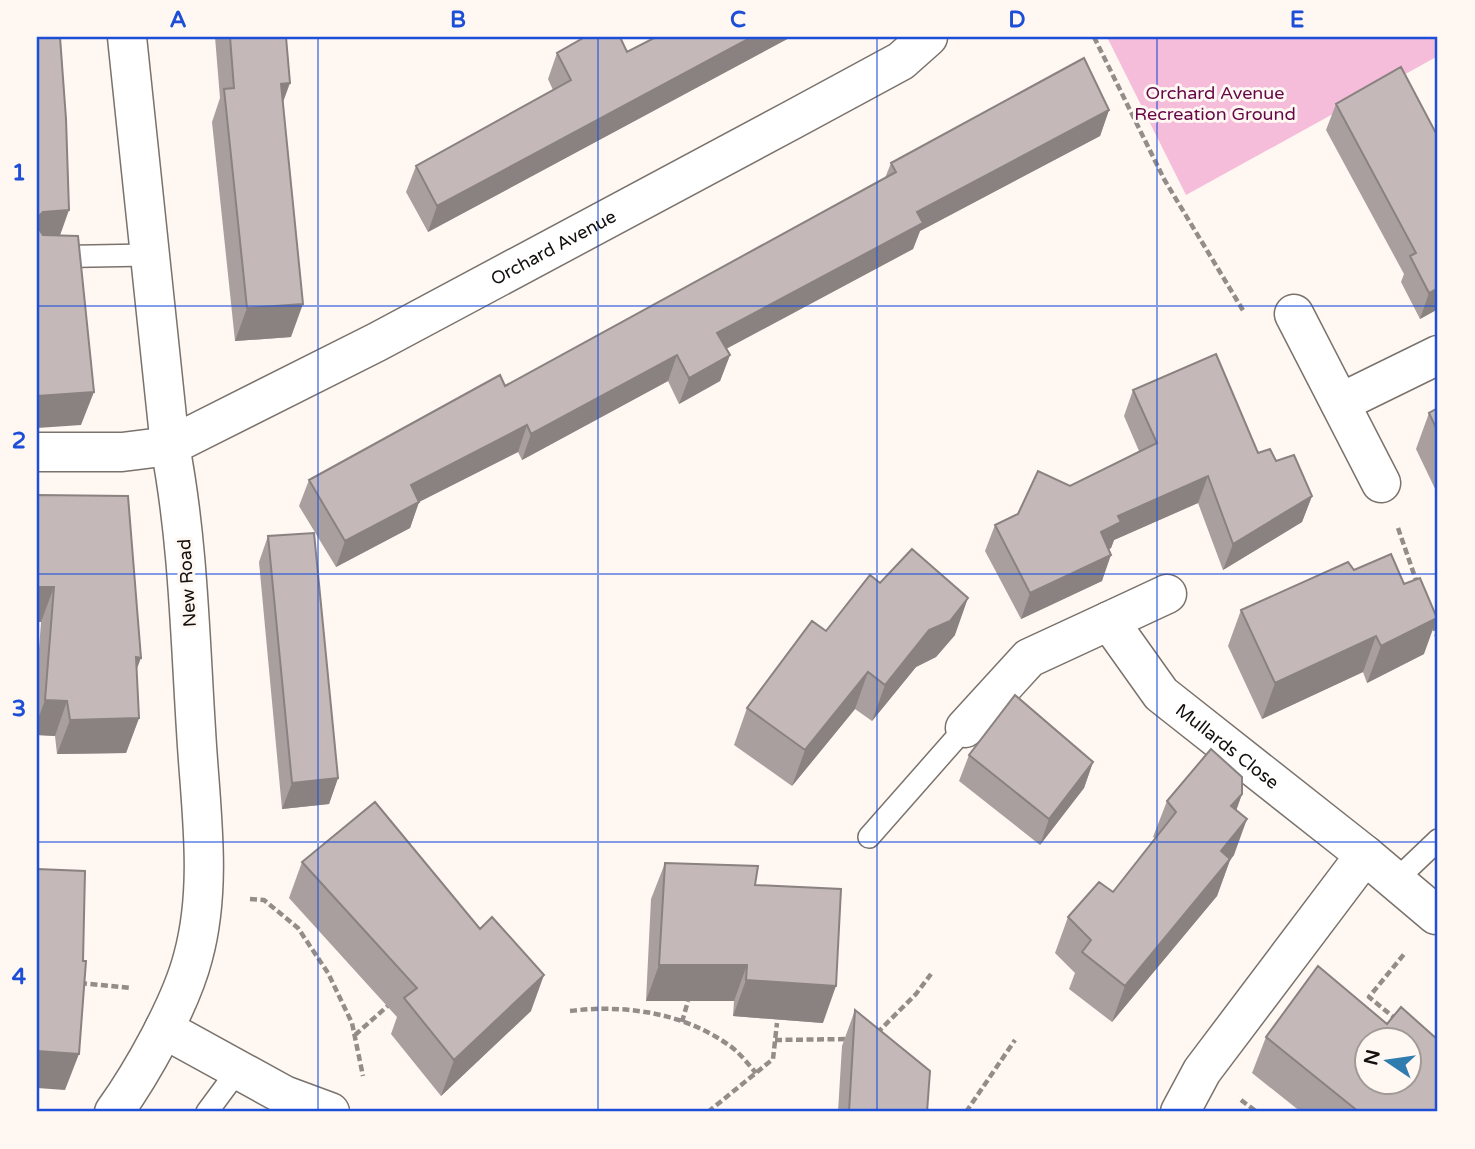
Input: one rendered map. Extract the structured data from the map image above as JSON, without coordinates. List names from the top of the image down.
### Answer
{
  "streets": {
    "street": ["Orchard Avenue", "New Road", "Mullards Close"]
  },
  "crossings": [
    ["Orchard Avenue", "New Road"]
  ],
  "parks": ["Orchard Avenue Recreation Ground"],
  "north": "left",
  "grid": {
    "columns": [
      "A",
      "B",
      "C",
      "D",
      "E"
    ],
    "rows": [
      "1",
      "2",
      "3",
      "4"
    ]
  }
}
